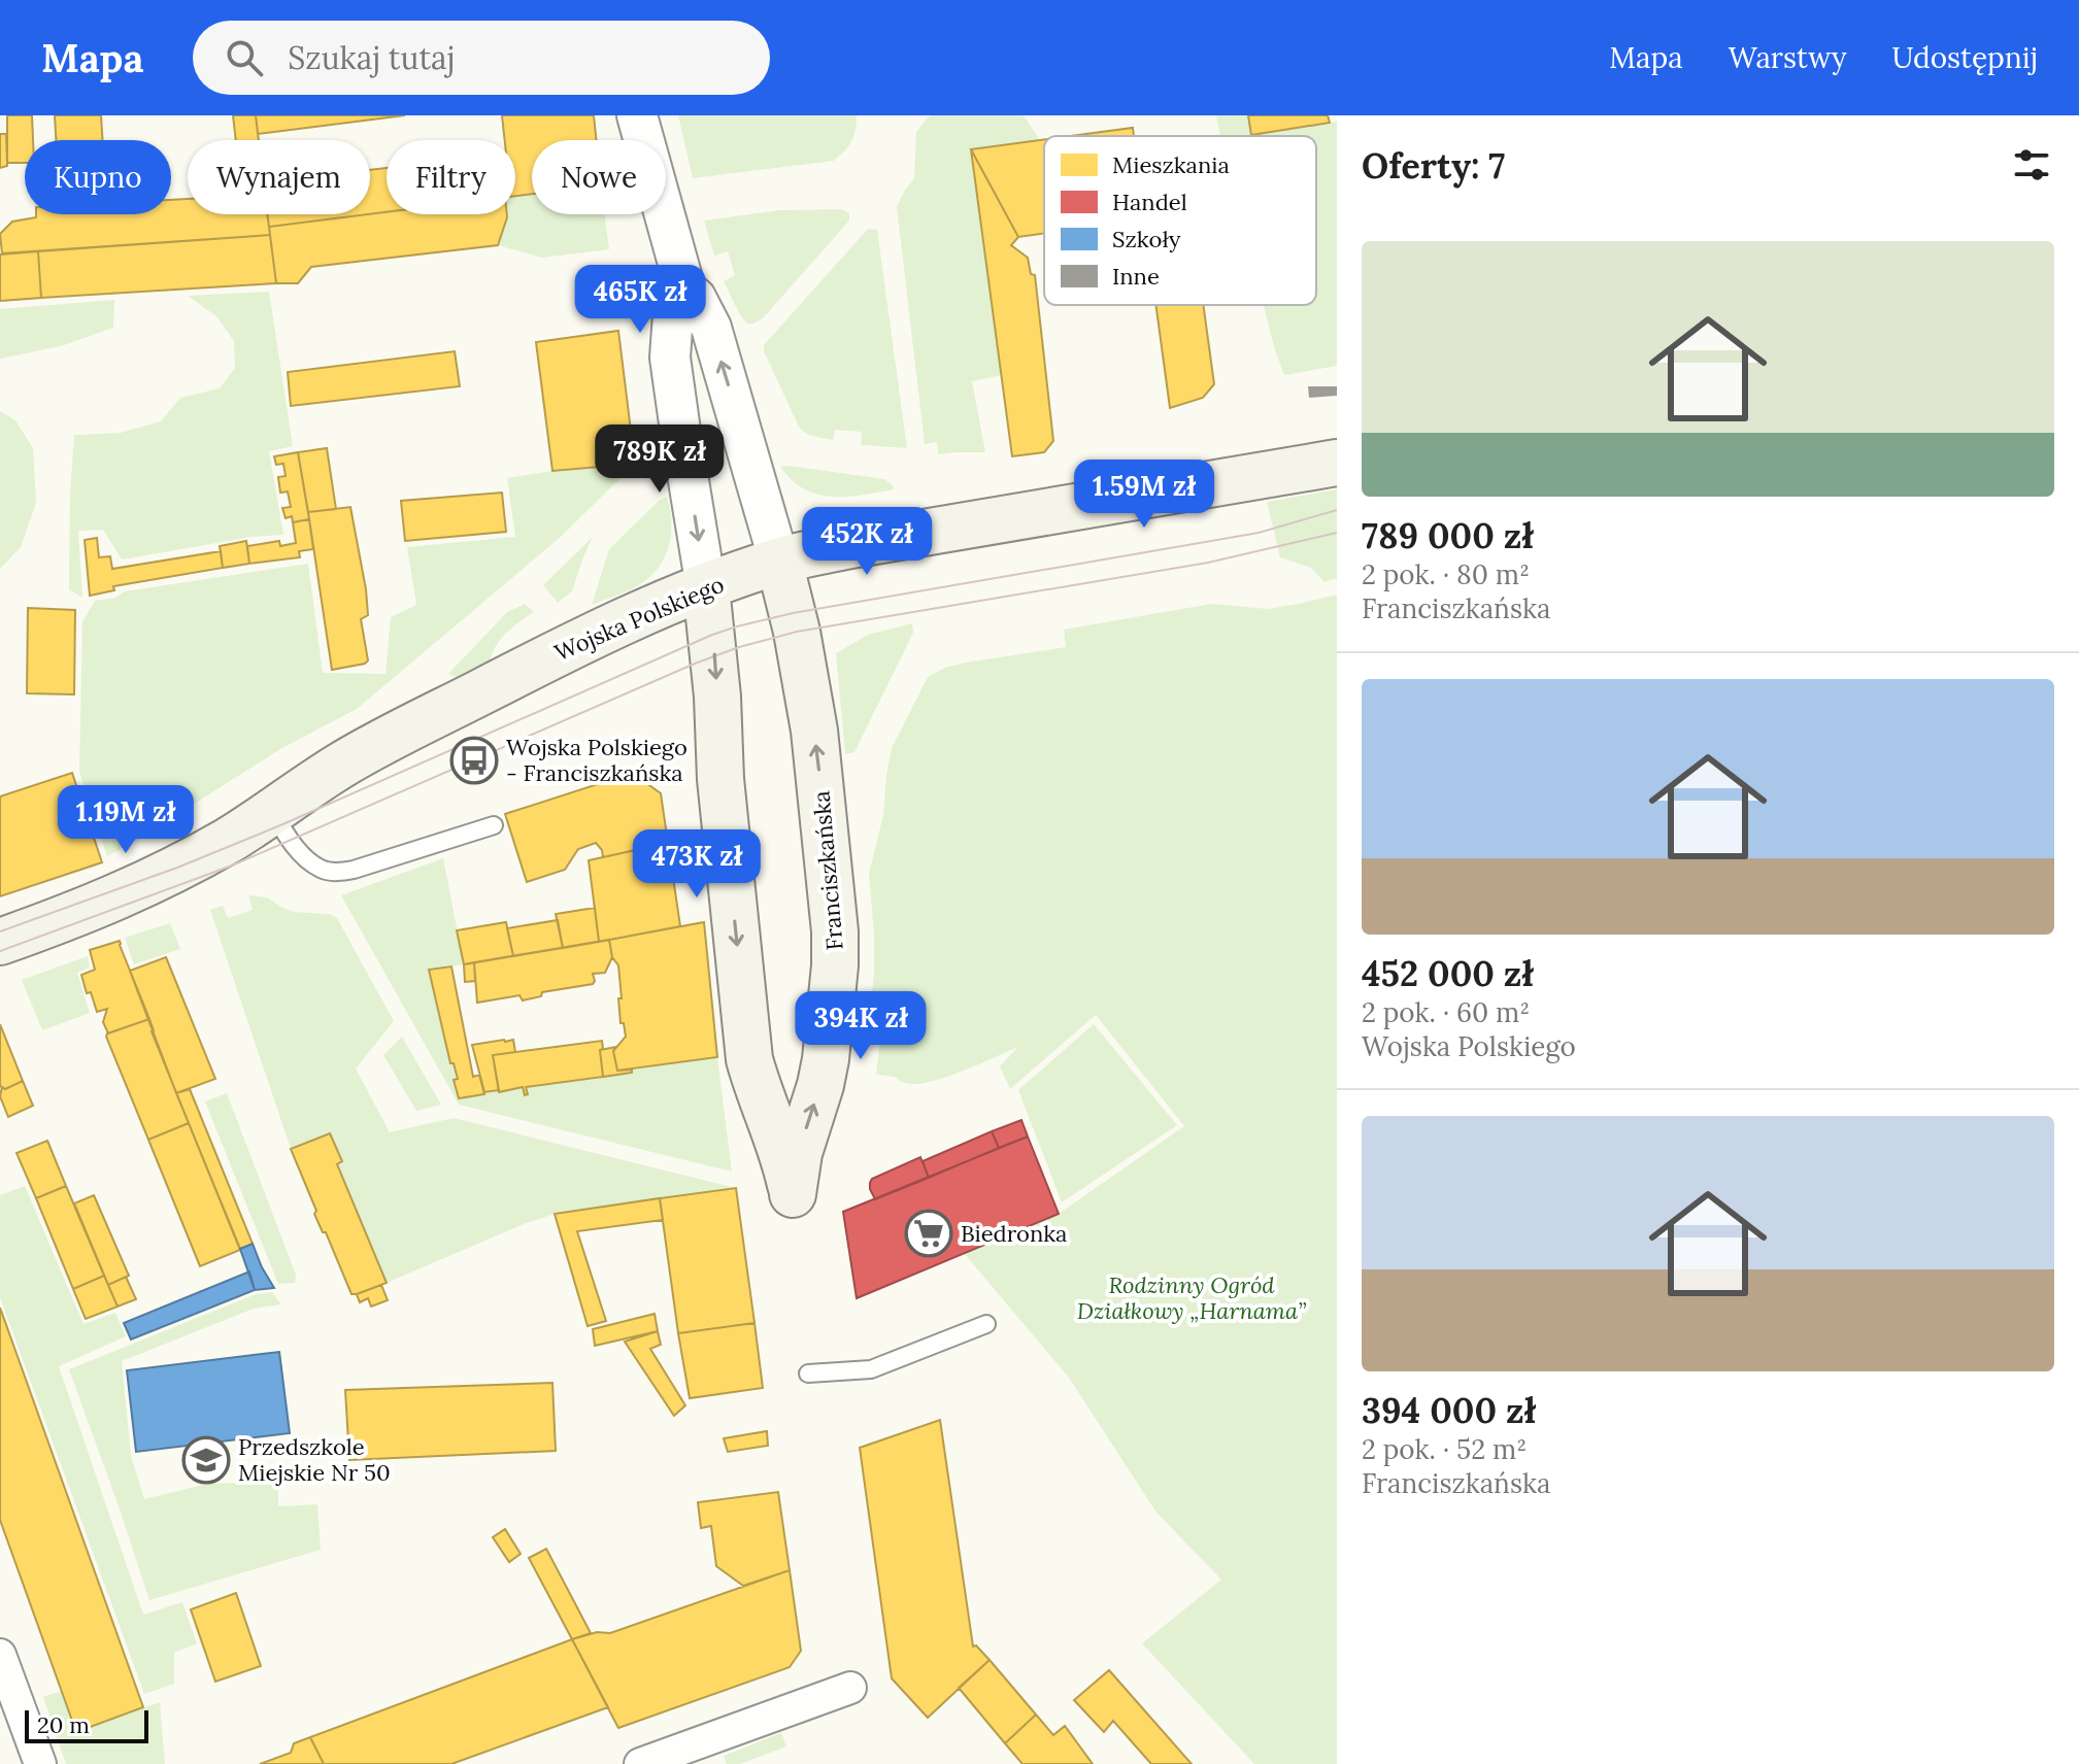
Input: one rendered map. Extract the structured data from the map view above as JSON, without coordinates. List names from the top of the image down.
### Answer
{
  "streets": {
    "main road": ["Wojska Polskiego", "Franciszkańska"]
  },
  "crossings": [
    ["Wojska Polskiego", "Franciszkańska"]
  ],
  "parks": ["Rodzinny Ogród Działkowy „Harnama”"],
  "places": {
    "bus stop": ["Wojska Polskiego - Franciszkańska"],
    "supermarket": ["Biedronka"],
    "school or university": ["Przedszkole Miejskie Nr 50"]
  },
  "legend": [
    "Mieszkania",
    "Handel",
    "Szkoły",
    "Inne"
  ],
  "scale_bar": "20 m",
  "page": {
    "header": "Mapa",
    "search": "Szukaj tutaj",
    "nav": ["Mapa", "Warstwy", "Udostępnij"],
    "heading": "Oferty: 7",
    "chip": [
      "Kupno",
      "Wynajem",
      "Filtry",
      "Nowe"
    ],
    "list": [
      {
        "name": "789 000 zł",
        "note": "2 pok. · 80 m² · Franciszkańska"
      },
      {
        "name": "452 000 zł",
        "note": "2 pok. · 60 m² · Wojska Polskiego"
      },
      {
        "name": "394 000 zł",
        "note": "2 pok. · 52 m² · Franciszkańska"
      }
    ],
    "price": [
      "465K zł",
      "789K zł",
      "1.59M zł",
      "452K zł",
      "1.19M zł",
      "473K zł",
      "394K zł"
    ],
    "scale": "20 m"
  }
}
